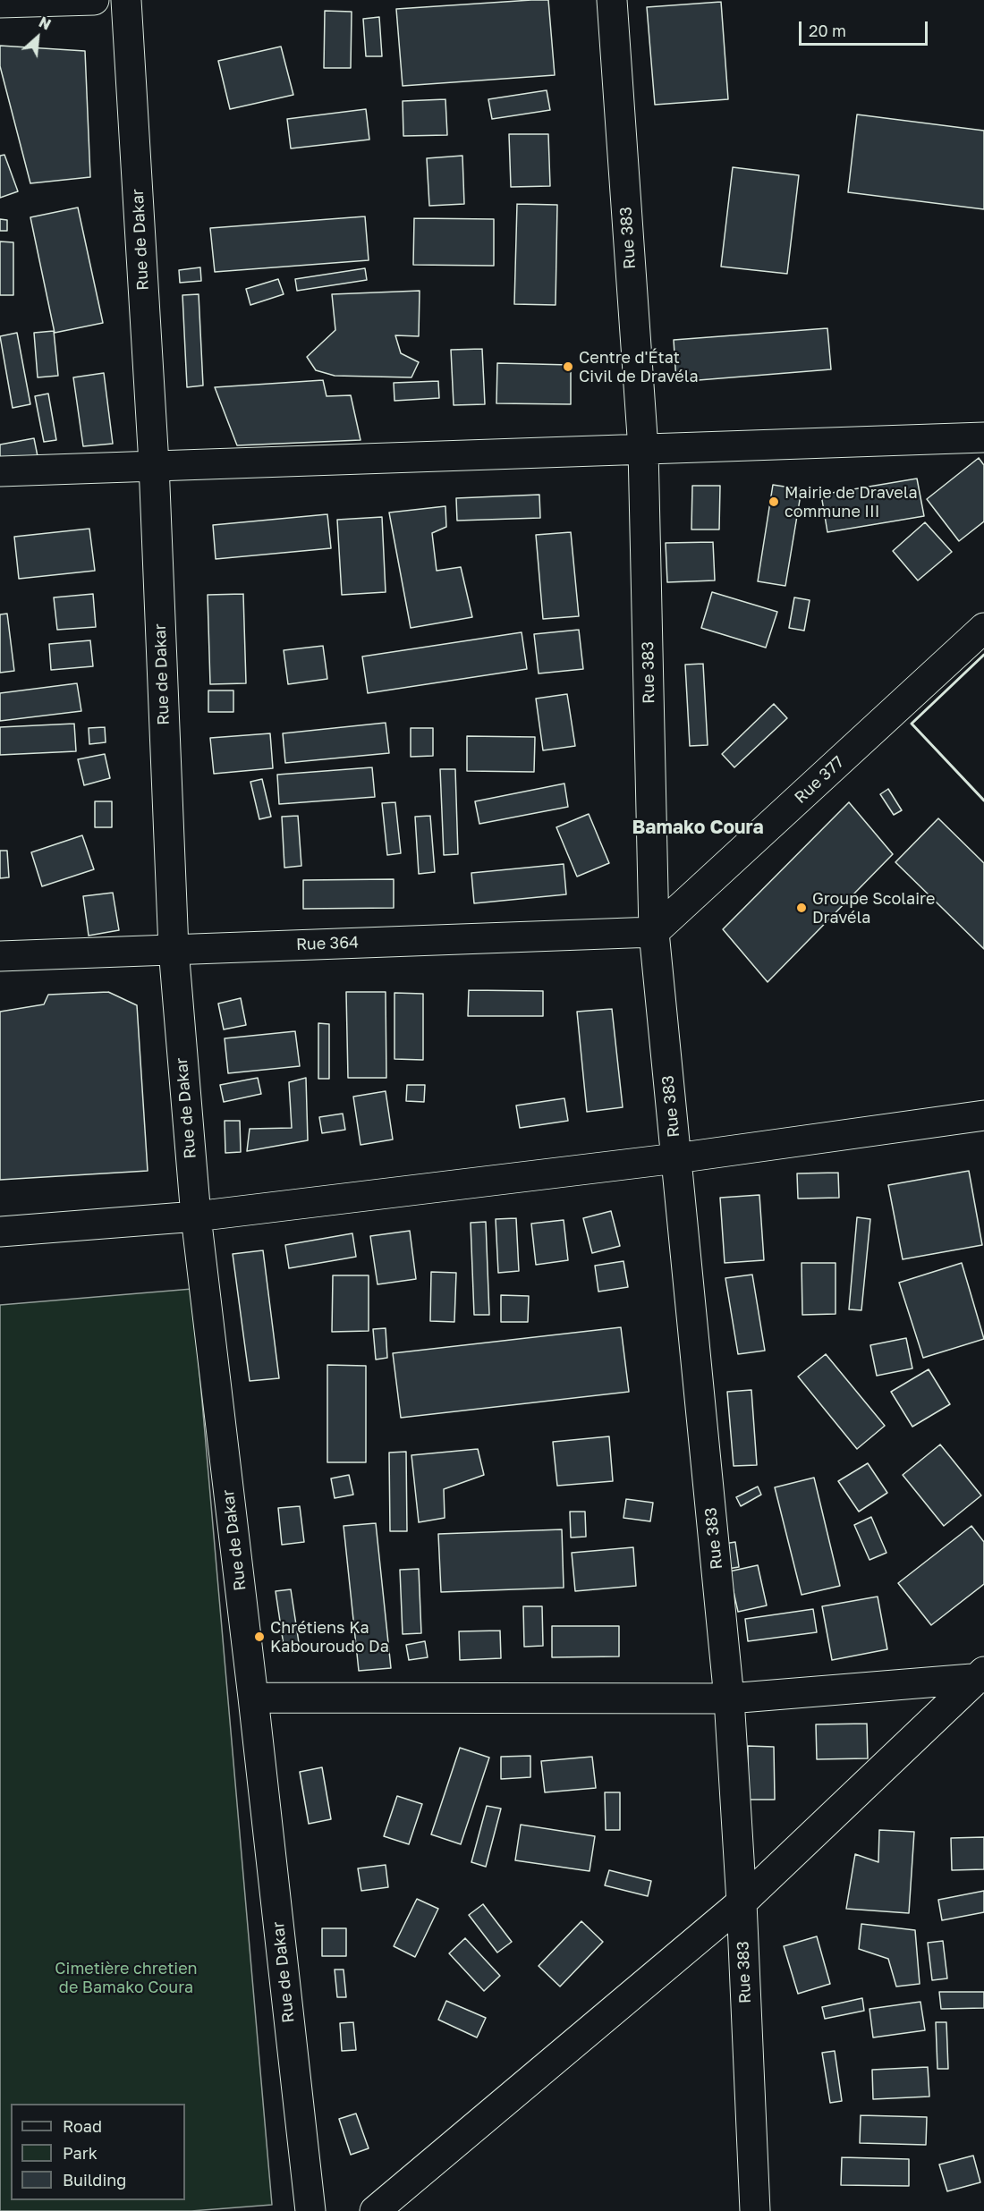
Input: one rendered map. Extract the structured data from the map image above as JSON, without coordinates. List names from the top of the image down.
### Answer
{
  "streets": {
    "street": [
      "Rue 383",
      "Rue de Dakar",
      "Rue 377",
      "Rue 364"
    ]
  },
  "crossings": [
    ["Rue 383", "Rue 377"],
    ["Rue 383", "Rue 364"],
    ["Rue de Dakar", "Rue 364"],
    ["Rue 377", "Rue 364"]
  ],
  "districts": ["Bamako Coura"],
  "parks": ["Cimetière chretien de Bamako Coura"],
  "places": [
    "Centre d'État Civil de Dravéla",
    "Mairie de Dravela commune III",
    "Groupe Scolaire Dravéla",
    "Chrétiens Ka Kabouroudo Da"
  ],
  "legend": ["Road", "Park", "Building"],
  "scale_bar": "20 m",
  "north": "top right"
}
